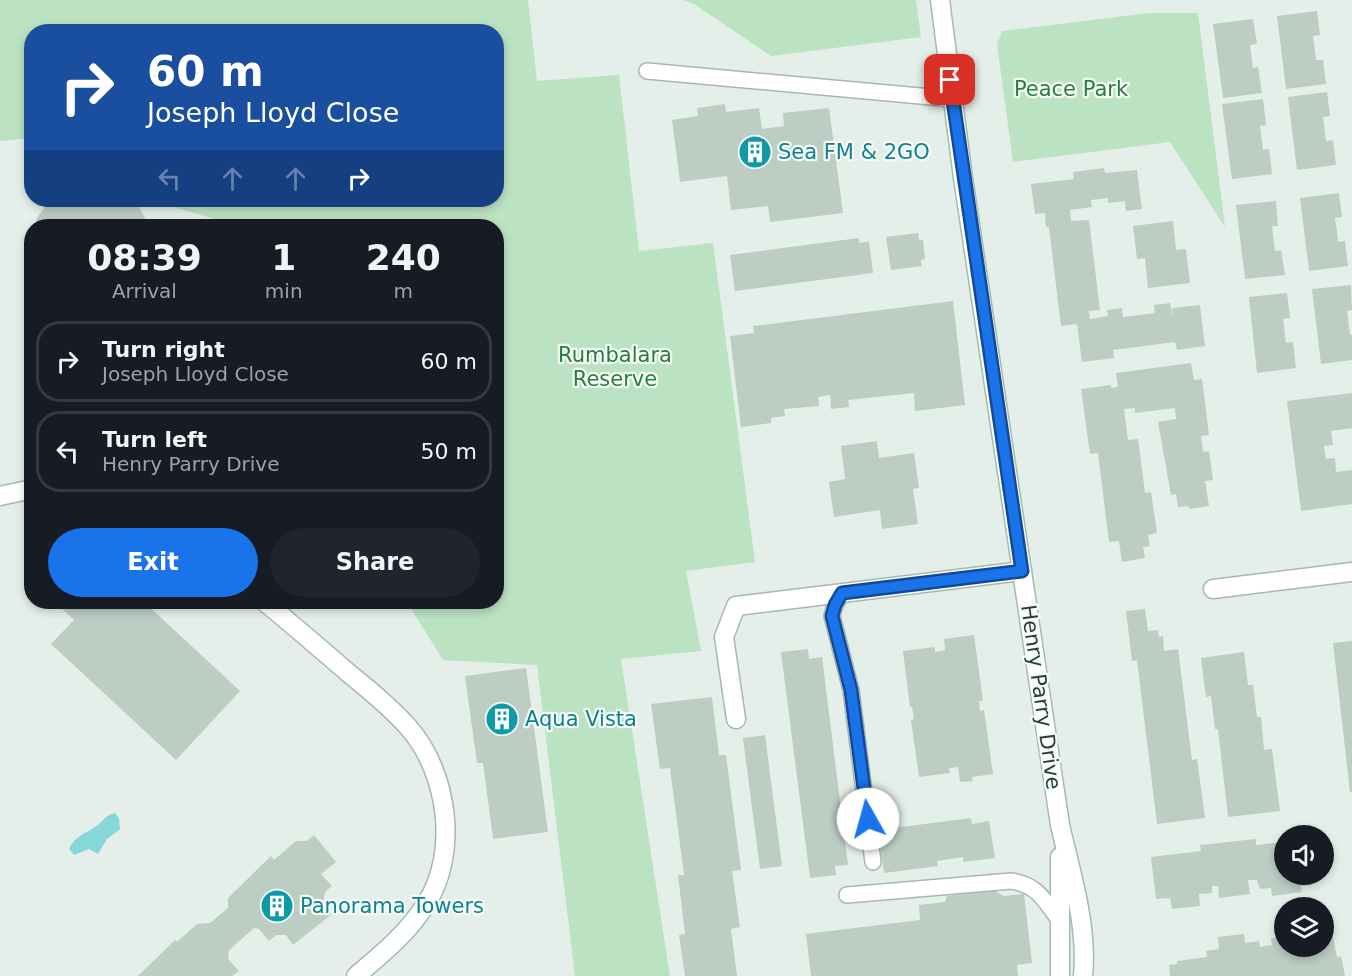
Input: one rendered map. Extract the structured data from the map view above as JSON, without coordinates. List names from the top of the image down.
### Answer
{
  "streets": {
    "main road": ["Henry Parry Drive"]
  },
  "parks": ["Peace Park", "Rumbalara Reserve"],
  "places": {
    "building": ["Sea FM & 2GO", "Aqua Vista", "Panorama Towers"]
  },
  "page": {
    "turn": ["60 m", "Joseph Lloyd Close"],
    "eta": [
      "08:39",
      "Arrival",
      "1",
      "min",
      "240",
      "m"
    ],
    "list": [
      {
        "name": "Turn right",
        "note": "Joseph Lloyd Close",
        "value": "60 m"
      },
      {
        "name": "Turn left",
        "note": "Henry Parry Drive",
        "value": "50 m"
      }
    ],
    "buttons": ["Exit", "Share"]
  }
}
